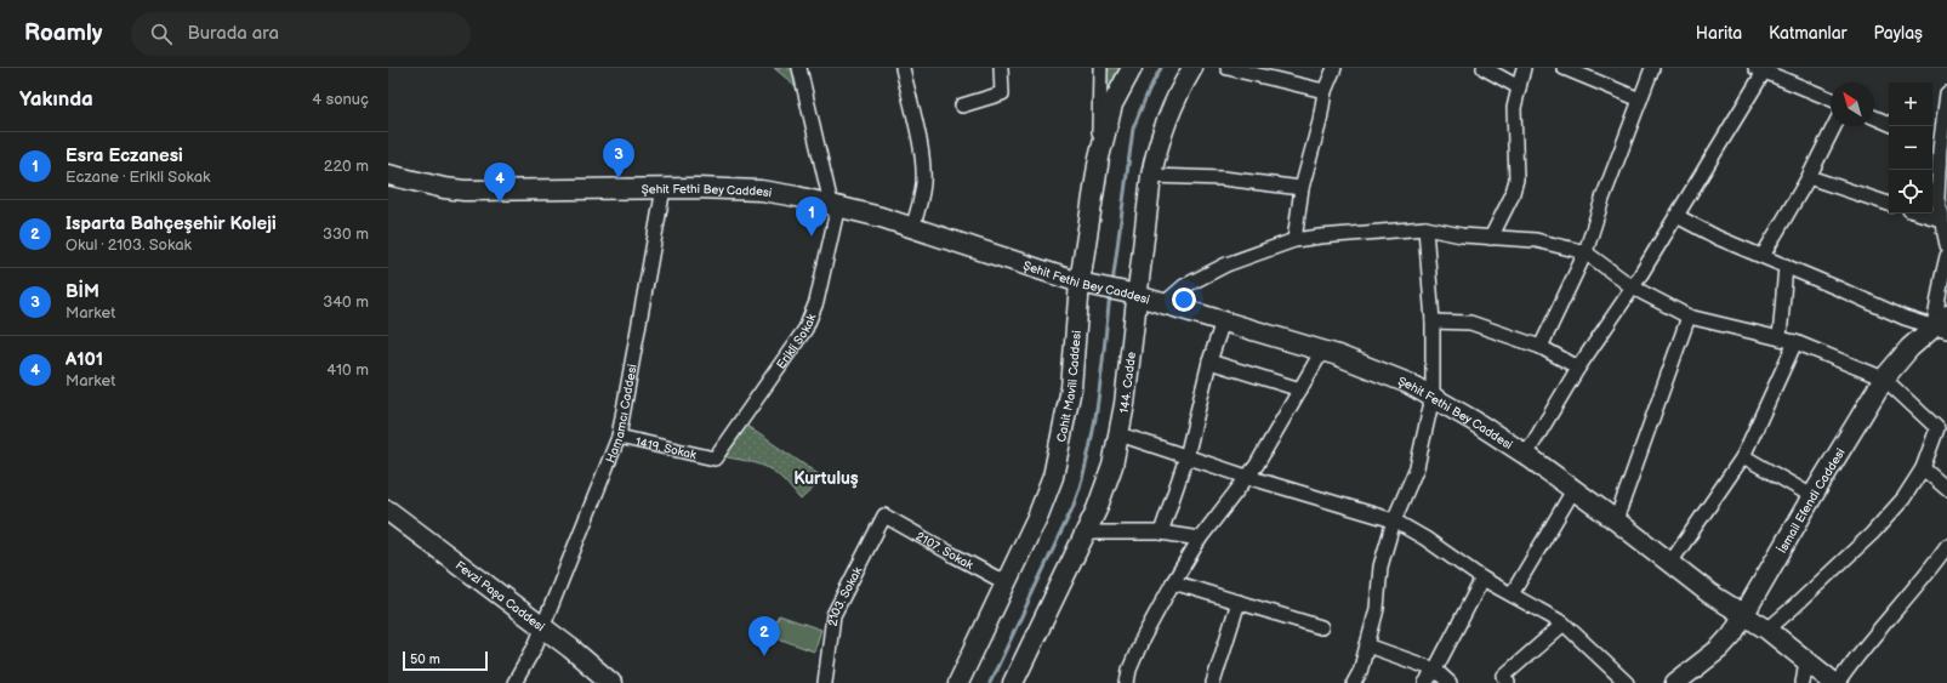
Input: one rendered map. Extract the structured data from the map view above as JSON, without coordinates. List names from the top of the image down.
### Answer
{
  "streets": {
    "street": [
      "Şehit Fethi Bey Caddesi",
      "Erikli Sokak",
      "144. Cadde",
      "Cahit Mavili Caddesi",
      "Hamamcı Caddesi",
      "1419. Sokak",
      "İsmail Efendi Caddesi",
      "2107. Sokak",
      "Fevzi Paşa Caddesi",
      "2103. Sokak"
    ]
  },
  "crossings": [
    ["Şehit Fethi Bey Caddesi", "Erikli Sokak"],
    ["Şehit Fethi Bey Caddesi", "144. Cadde"],
    ["Şehit Fethi Bey Caddesi", "Cahit Mavili Caddesi"],
    ["Şehit Fethi Bey Caddesi", "Hamamcı Caddesi"],
    ["Şehit Fethi Bey Caddesi", "İsmail Efendi Caddesi"],
    ["Erikli Sokak", "1419. Sokak"],
    ["Cahit Mavili Caddesi", "2107. Sokak"],
    ["Hamamcı Caddesi", "1419. Sokak"],
    ["Hamamcı Caddesi", "Fevzi Paşa Caddesi"],
    ["2107. Sokak", "2103. Sokak"]
  ],
  "districts": ["Kurtuluş"],
  "scale_bar": "50 m",
  "north": "top left",
  "page": {
    "header": "Roamly",
    "search": "Burada ara",
    "nav": ["Harita", "Katmanlar", "Paylaş"],
    "heading": ["Yakında", "4 sonuç"],
    "map_buttons": ["+", "−"],
    "list": [
      {
        "mark": "1",
        "name": "Esra Eczanesi",
        "note": "Eczane · Erikli Sokak",
        "value": "220 m"
      },
      {
        "mark": "2",
        "name": "Isparta Bahçeşehir Koleji",
        "note": "Okul · 2103. Sokak",
        "value": "330 m"
      },
      {
        "mark": "3",
        "name": "BİM",
        "note": "Market",
        "value": "340 m"
      },
      {
        "mark": "4",
        "name": "A101",
        "note": "Market",
        "value": "410 m"
      }
    ],
    "pins": [
      "3",
      "4",
      "1",
      "2"
    ],
    "scale": "50 m"
  }
}
